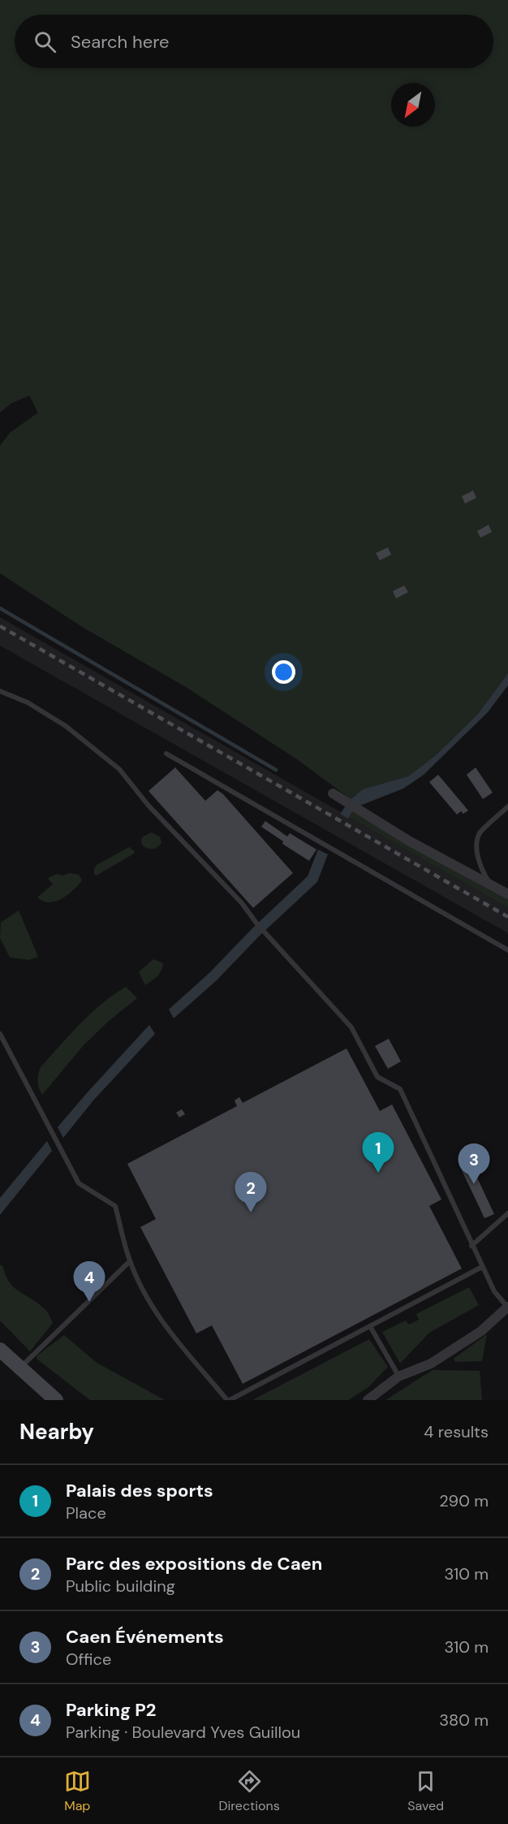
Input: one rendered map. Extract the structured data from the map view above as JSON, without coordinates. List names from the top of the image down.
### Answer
{
  "north": "bottom left",
  "page": {
    "search": "Search here",
    "pins": [
      "1",
      "3",
      "2",
      "4"
    ],
    "heading": ["Nearby", "4 results"],
    "list": [
      {
        "mark": "1",
        "name": "Palais des sports",
        "note": "Place",
        "value": "290 m"
      },
      {
        "mark": "2",
        "name": "Parc des expositions de Caen",
        "note": "Public building",
        "value": "310 m"
      },
      {
        "mark": "3",
        "name": "Caen Événements",
        "note": "Office",
        "value": "310 m"
      },
      {
        "mark": "4",
        "name": "Parking P2",
        "note": "Parking · Boulevard Yves Guillou",
        "value": "380 m"
      }
    ],
    "nav": ["Map", "Directions", "Saved"]
  }
}
